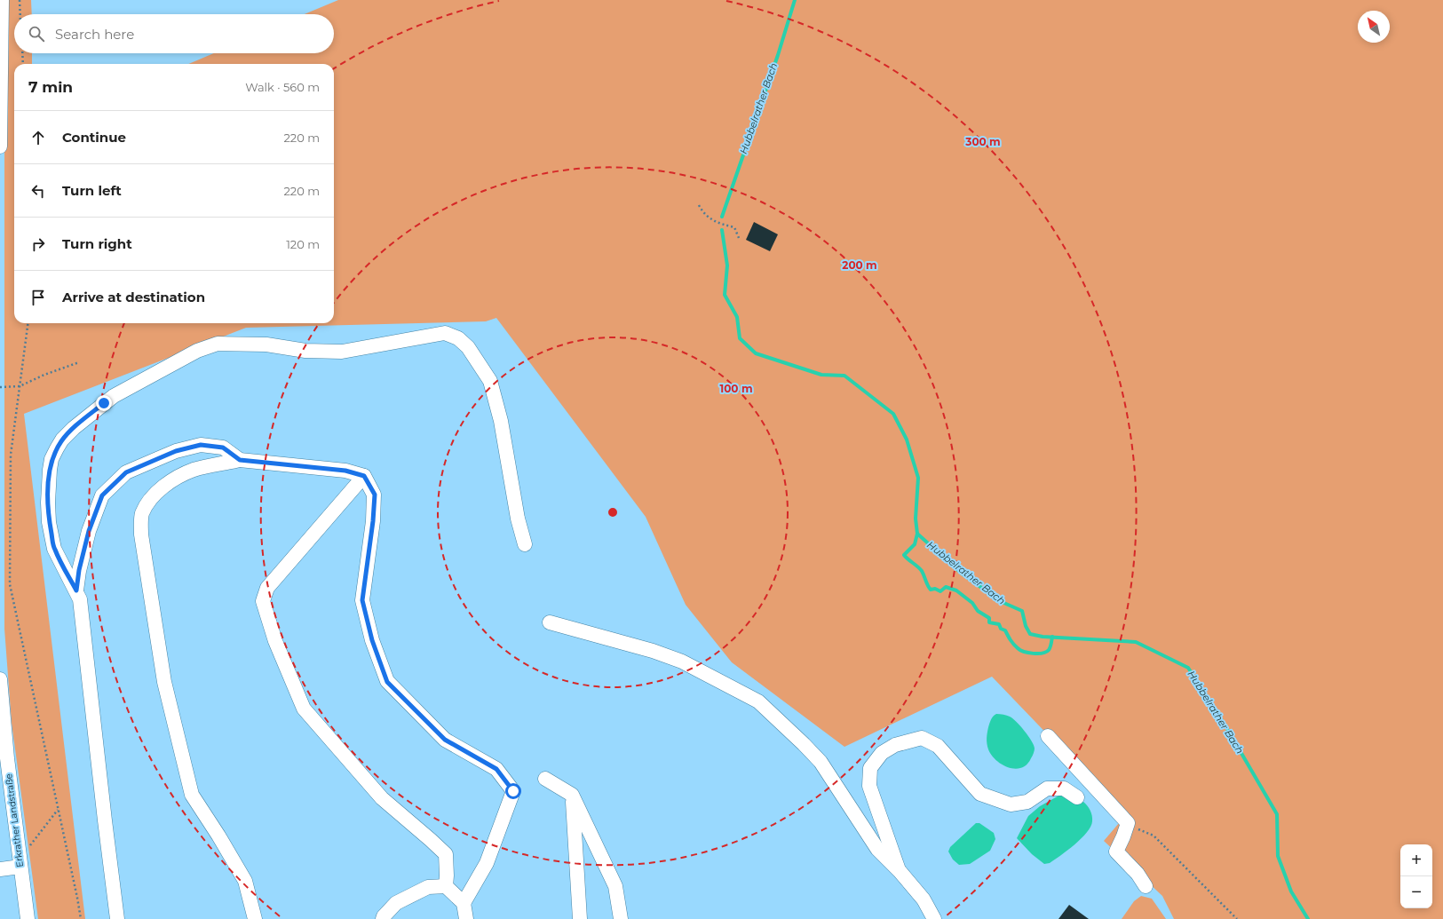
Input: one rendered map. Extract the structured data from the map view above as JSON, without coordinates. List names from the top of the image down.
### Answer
{
  "streets": {
    "street": ["Erkrather Landstraße"]
  },
  "water": ["Hubbelrather Bach"],
  "north": "top left",
  "page": {
    "search": "Search here",
    "heading": ["7 min", "Walk · 560 m"],
    "list": [
      ["Continue", "220 m"],
      ["Turn left", "220 m"],
      ["Turn right", "120 m"],
      "Arrive at destination"
    ],
    "map_buttons": ["+", "−"]
  },
  "rings": ["300 m", "200 m", "100 m"]
}
